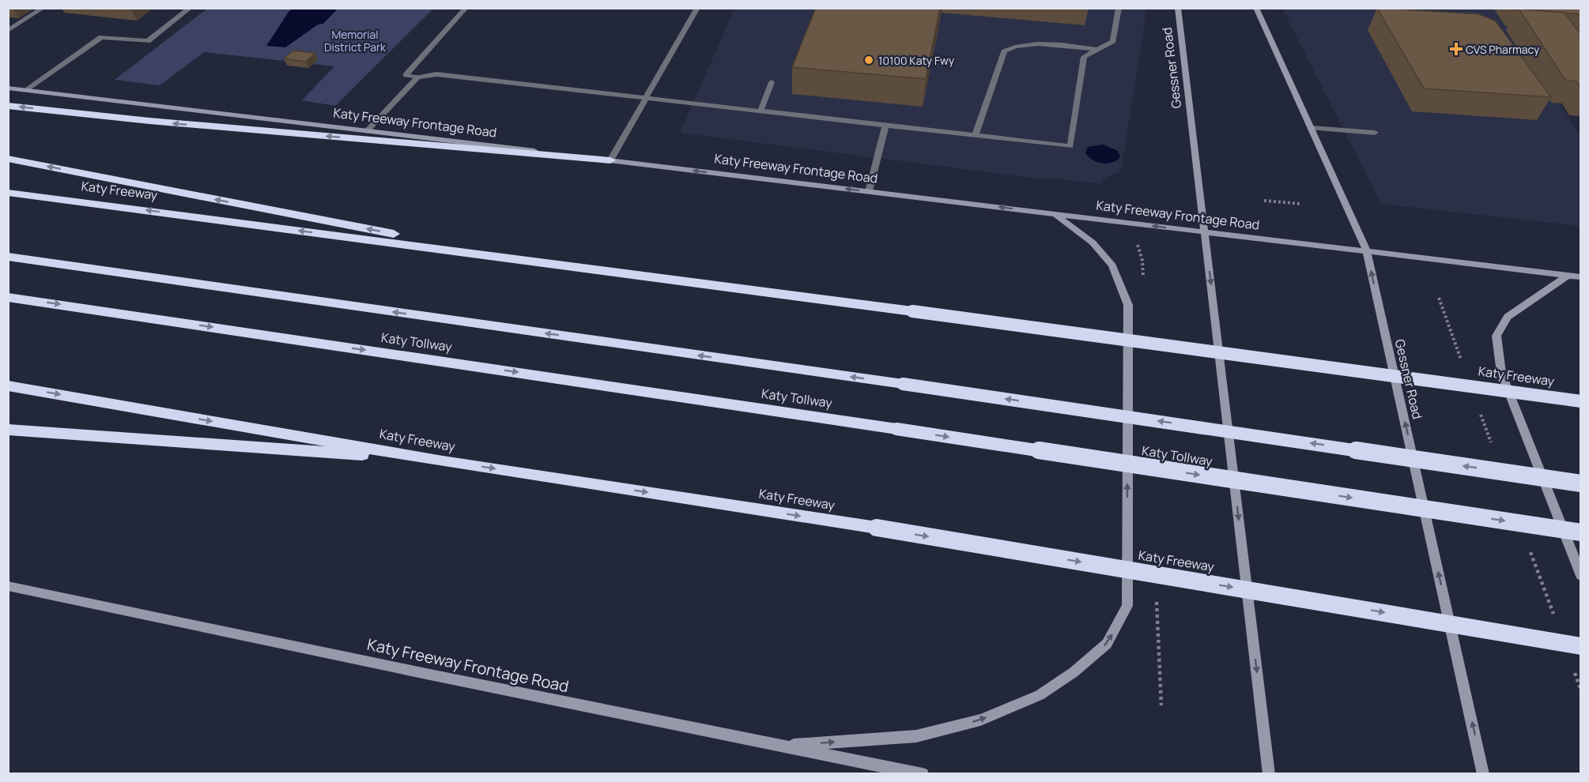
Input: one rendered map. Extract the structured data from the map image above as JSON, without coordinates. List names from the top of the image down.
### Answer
{
  "streets": {
    "highway": ["Katy Freeway", "Katy Tollway"],
    "main road": ["Gessner Road", "Katy Freeway Frontage Road"]
  },
  "crossings": [
    ["Gessner Road", "Katy Freeway Frontage Road"]
  ],
  "parks": ["Memorial District Park"],
  "places": {
    "health": ["CVS Pharmacy"],
    "other": ["10100 Katy Fwy"]
  }
}
